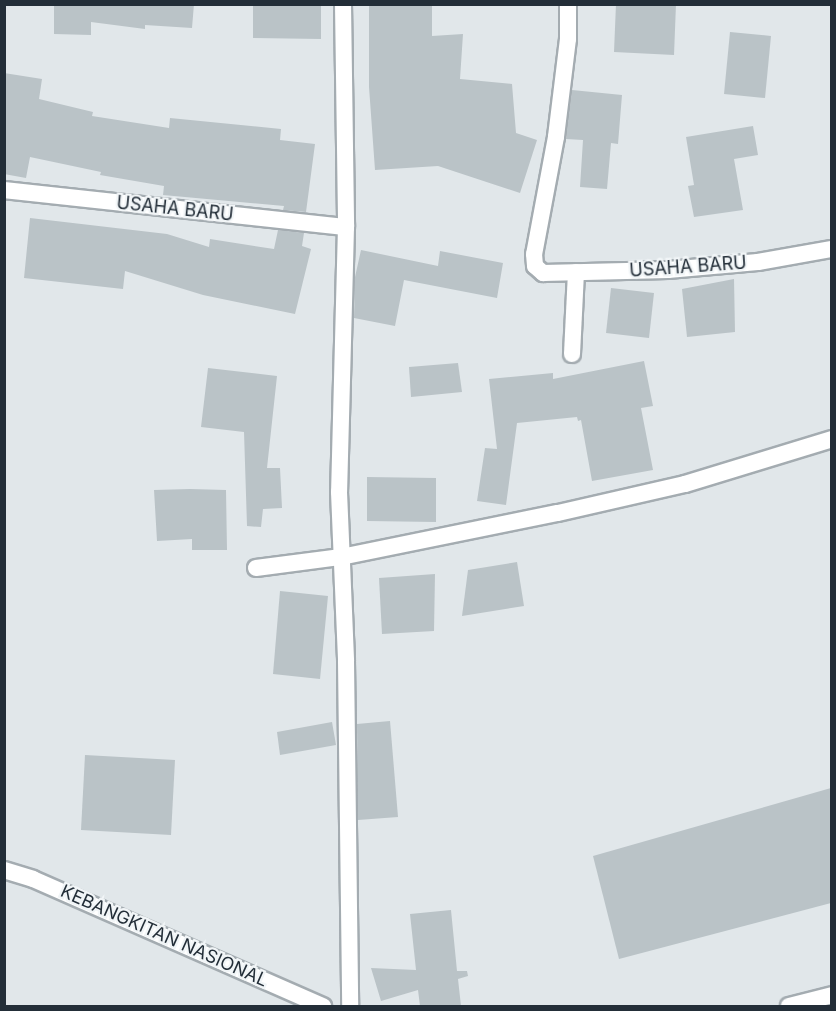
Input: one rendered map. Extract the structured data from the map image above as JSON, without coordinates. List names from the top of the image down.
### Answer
{
  "streets": {
    "street": ["USAHA BARU", "KEBANGKITAN NASIONAL"]
  }
}
